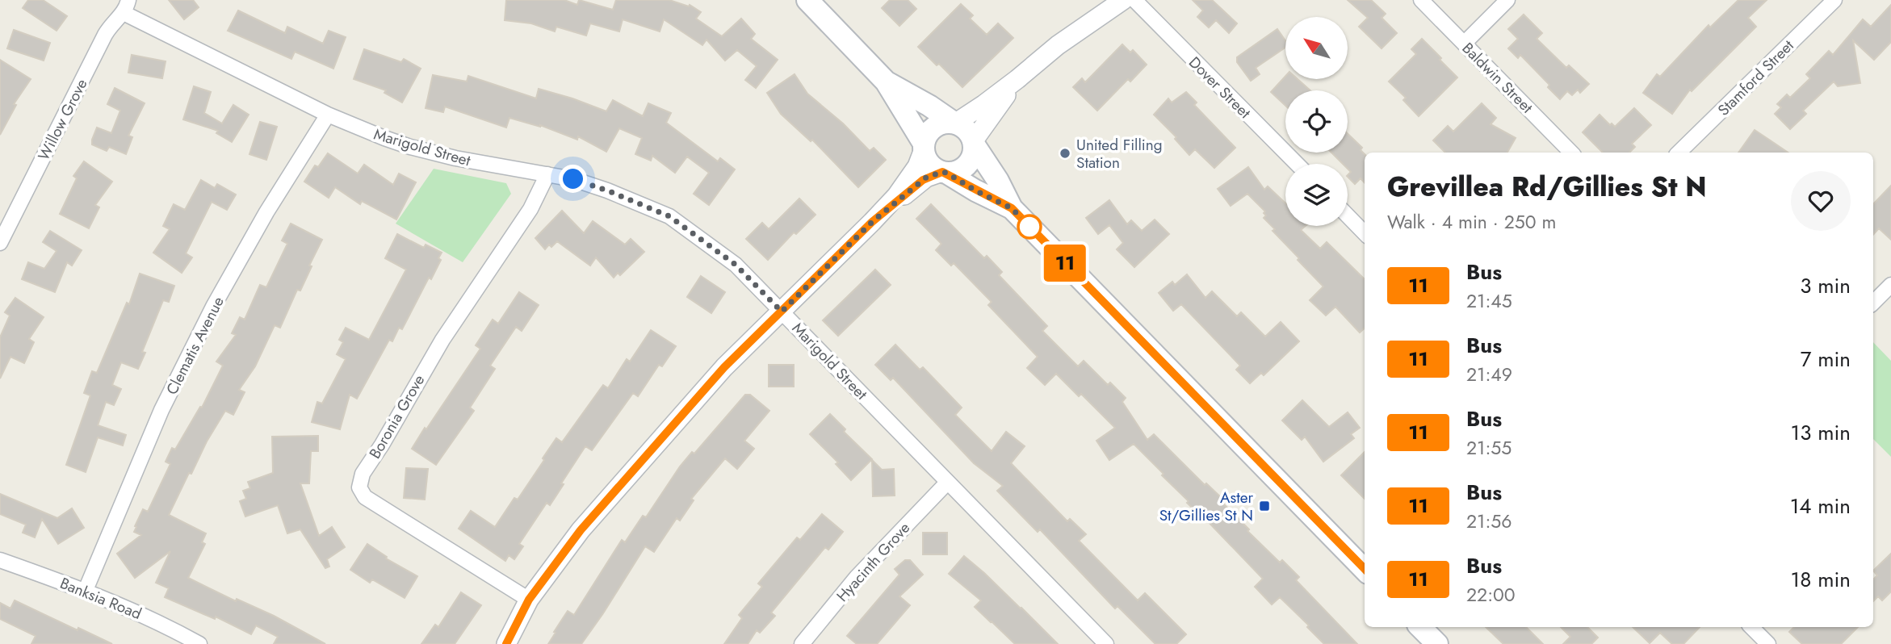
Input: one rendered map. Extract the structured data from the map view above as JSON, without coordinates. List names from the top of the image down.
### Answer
{
  "streets": {
    "street": [
      "Baldwin Street",
      "Stamford Street",
      "Dover Street",
      "Willow Grove",
      "Marigold Street",
      "Clematis Avenue",
      "Boronia Grove",
      "Hyacinth Grove",
      "Banksia Road"
    ]
  },
  "crossings": [
    ["Willow Grove", "Marigold Street"],
    ["Marigold Street", "Clematis Avenue"],
    ["Marigold Street", "Boronia Grove"],
    ["Marigold Street", "Hyacinth Grove"],
    ["Clematis Avenue", "Banksia Road"]
  ],
  "places": {
    "other": ["United Filling Station"],
    "transit": ["Aster St/Gillies St N"]
  },
  "lines": ["bus line 11"],
  "north": "top left",
  "page": {
    "on_map": "11",
    "heading": ["Grevillea Rd/Gillies St N", "Walk · 4 min · 250 m"],
    "list": [
      {
        "mark": "11",
        "name": "Bus",
        "note": "21:45",
        "value": "3 min"
      },
      {
        "mark": "11",
        "name": "Bus",
        "note": "21:49",
        "value": "7 min"
      },
      {
        "mark": "11",
        "name": "Bus",
        "note": "21:55",
        "value": "13 min"
      },
      {
        "mark": "11",
        "name": "Bus",
        "note": "21:56",
        "value": "14 min"
      },
      {
        "mark": "11",
        "name": "Bus",
        "note": "22:00",
        "value": "18 min"
      }
    ]
  }
}
